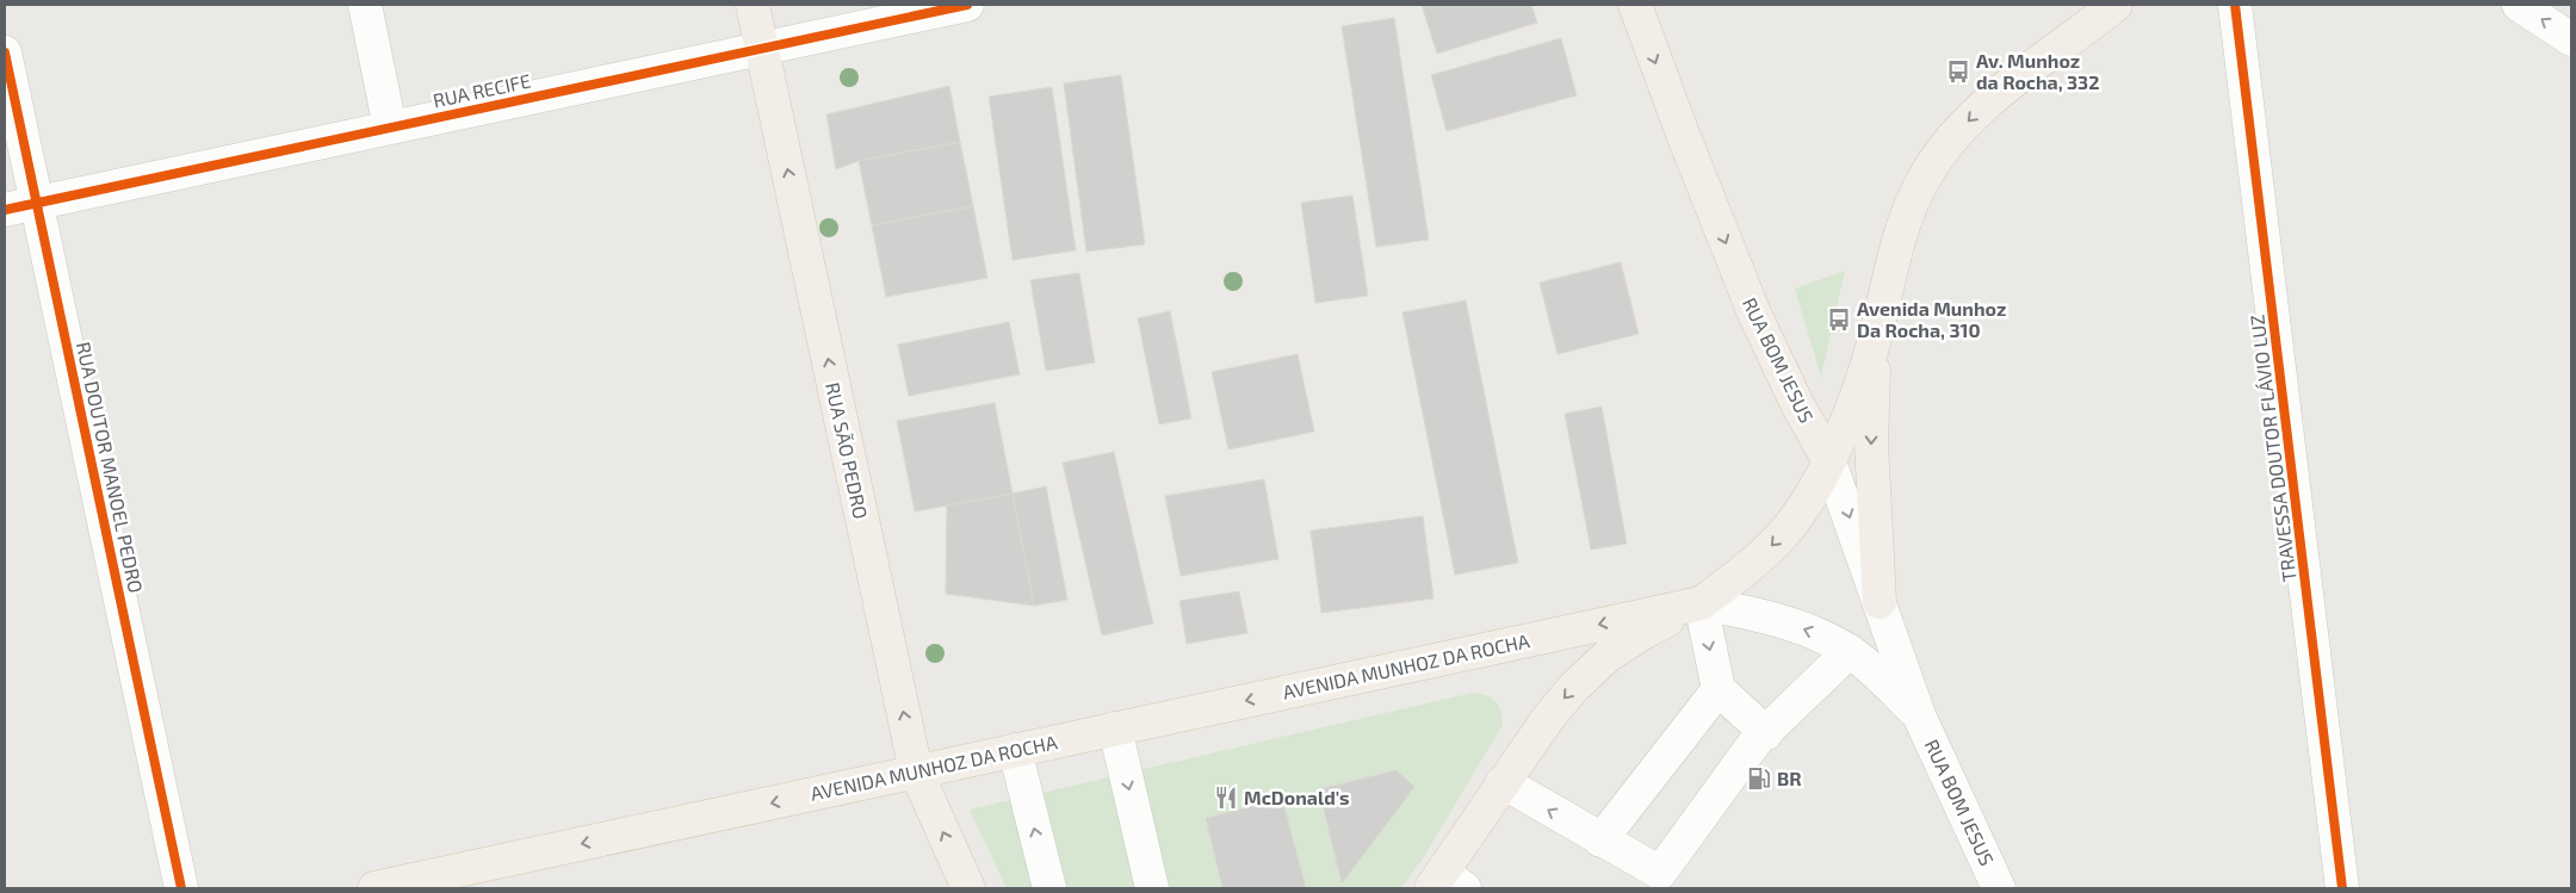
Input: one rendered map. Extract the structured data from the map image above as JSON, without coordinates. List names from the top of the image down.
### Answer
{
  "streets": {
    "main road": ["RUA BOM JESUS", "RUA SÃO PEDRO", "AVENIDA MUNHOZ DA ROCHA"],
    "street": ["RUA RECIFE", "TRAVESSA DOUTOR FLÁVIO LUZ", "RUA DOUTOR MANOEL PEDRO"]
  },
  "crossings": [
    ["RUA RECIFE", "RUA SÃO PEDRO"],
    ["RUA RECIFE", "RUA DOUTOR MANOEL PEDRO"],
    ["RUA BOM JESUS", "AVENIDA MUNHOZ DA ROCHA"],
    ["RUA SÃO PEDRO", "AVENIDA MUNHOZ DA ROCHA"]
  ],
  "one_way": ["RUA SÃO PEDRO", "AVENIDA MUNHOZ DA ROCHA"],
  "places": {
    "bus stop": ["Av. Munhoz da Rocha, 332", "Avenida Munhoz Da Rocha, 310"],
    "fuel station": ["BR"],
    "restaurant": ["McDonald's"]
  }
}
